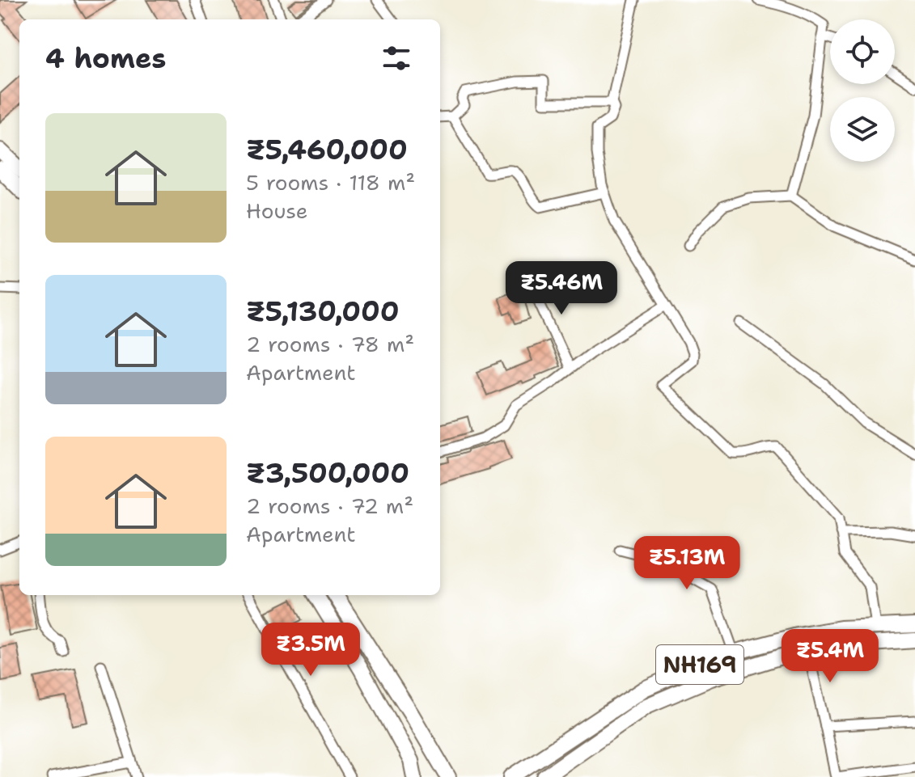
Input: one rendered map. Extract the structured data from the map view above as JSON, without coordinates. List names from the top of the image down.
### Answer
{
  "streets": {
    "highway": ["NH169"]
  },
  "page": {
    "heading": "4 homes",
    "list": [
      {
        "name": "₹5,460,000",
        "note": "5 rooms · 118 m² · House"
      },
      {
        "name": "₹5,130,000",
        "note": "2 rooms · 78 m² · Apartment"
      },
      {
        "name": "₹3,500,000",
        "note": "2 rooms · 72 m² · Apartment"
      }
    ],
    "price": [
      "₹5.46M",
      "₹5.13M",
      "₹3.5M",
      "₹5.4M"
    ]
  }
}
